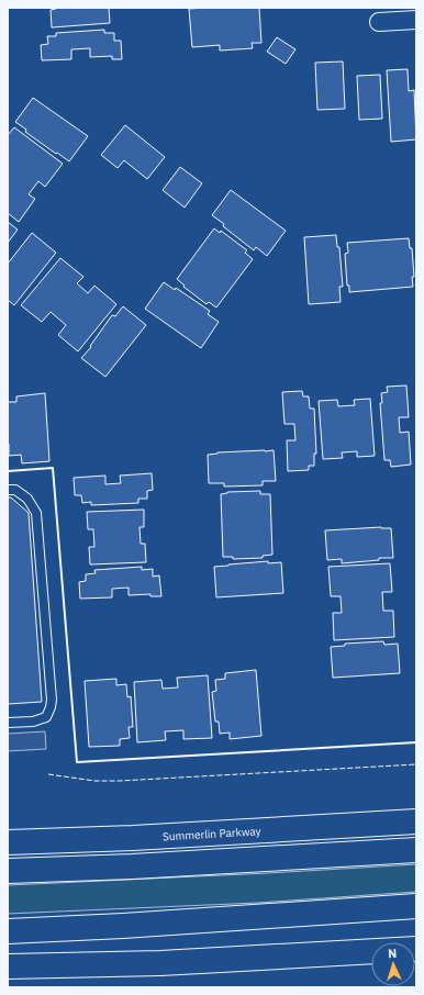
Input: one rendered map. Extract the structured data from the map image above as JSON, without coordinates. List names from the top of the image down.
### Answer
{
  "streets": {
    "highway": ["Summerlin Parkway"]
  },
  "north": "top"
}
